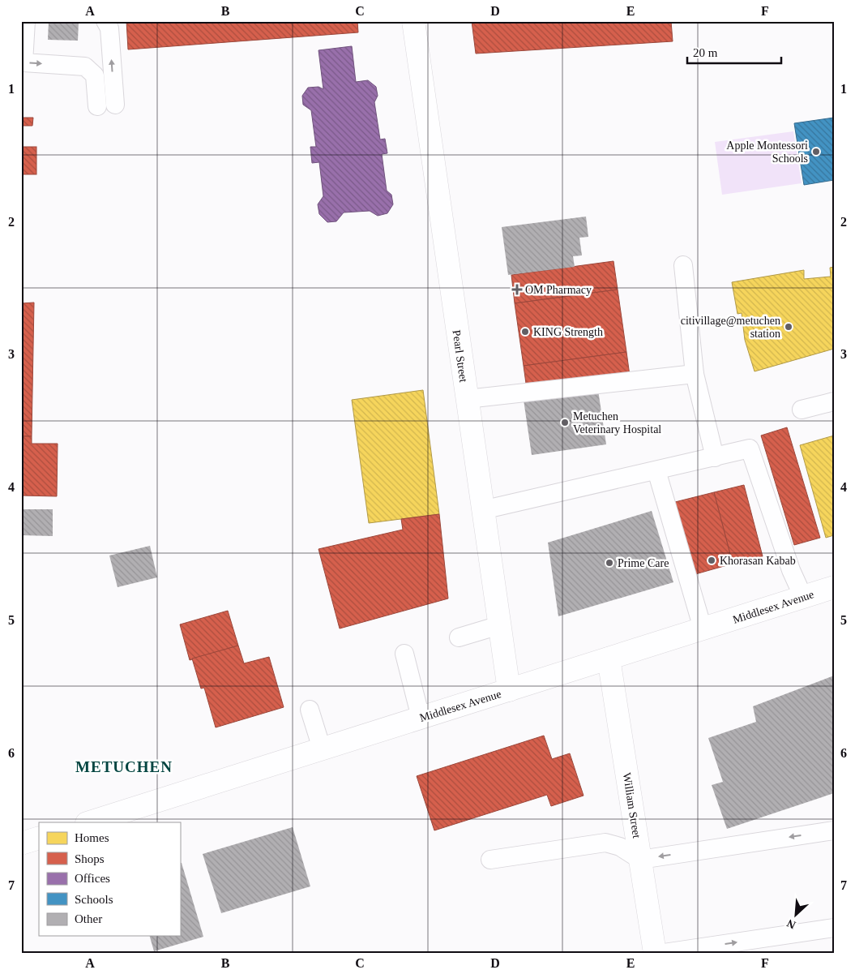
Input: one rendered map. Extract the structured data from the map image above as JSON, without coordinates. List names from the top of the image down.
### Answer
{
  "streets": {
    "street": ["Pearl Street", "Middlesex Avenue", "William Street"]
  },
  "crossings": [
    ["Pearl Street", "Middlesex Avenue"],
    ["Middlesex Avenue", "William Street"]
  ],
  "districts": ["METUCHEN"],
  "places": {
    "other": [
      "Apple Montessori Schools",
      "citivillage@metuchen station",
      "KING Strength",
      "Metuchen Veterinary Hospital",
      "Khorasan Kabab",
      "Prime Care"
    ],
    "health": ["OM Pharmacy"]
  },
  "legend": [
    "Homes",
    "Shops",
    "Offices",
    "Schools",
    "Other"
  ],
  "scale_bar": "20 m",
  "north": "bottom left",
  "grid": {
    "columns": [
      "A",
      "B",
      "C",
      "D",
      "E",
      "F"
    ],
    "rows": [
      "1",
      "2",
      "3",
      "4",
      "5",
      "6",
      "7"
    ]
  }
}
